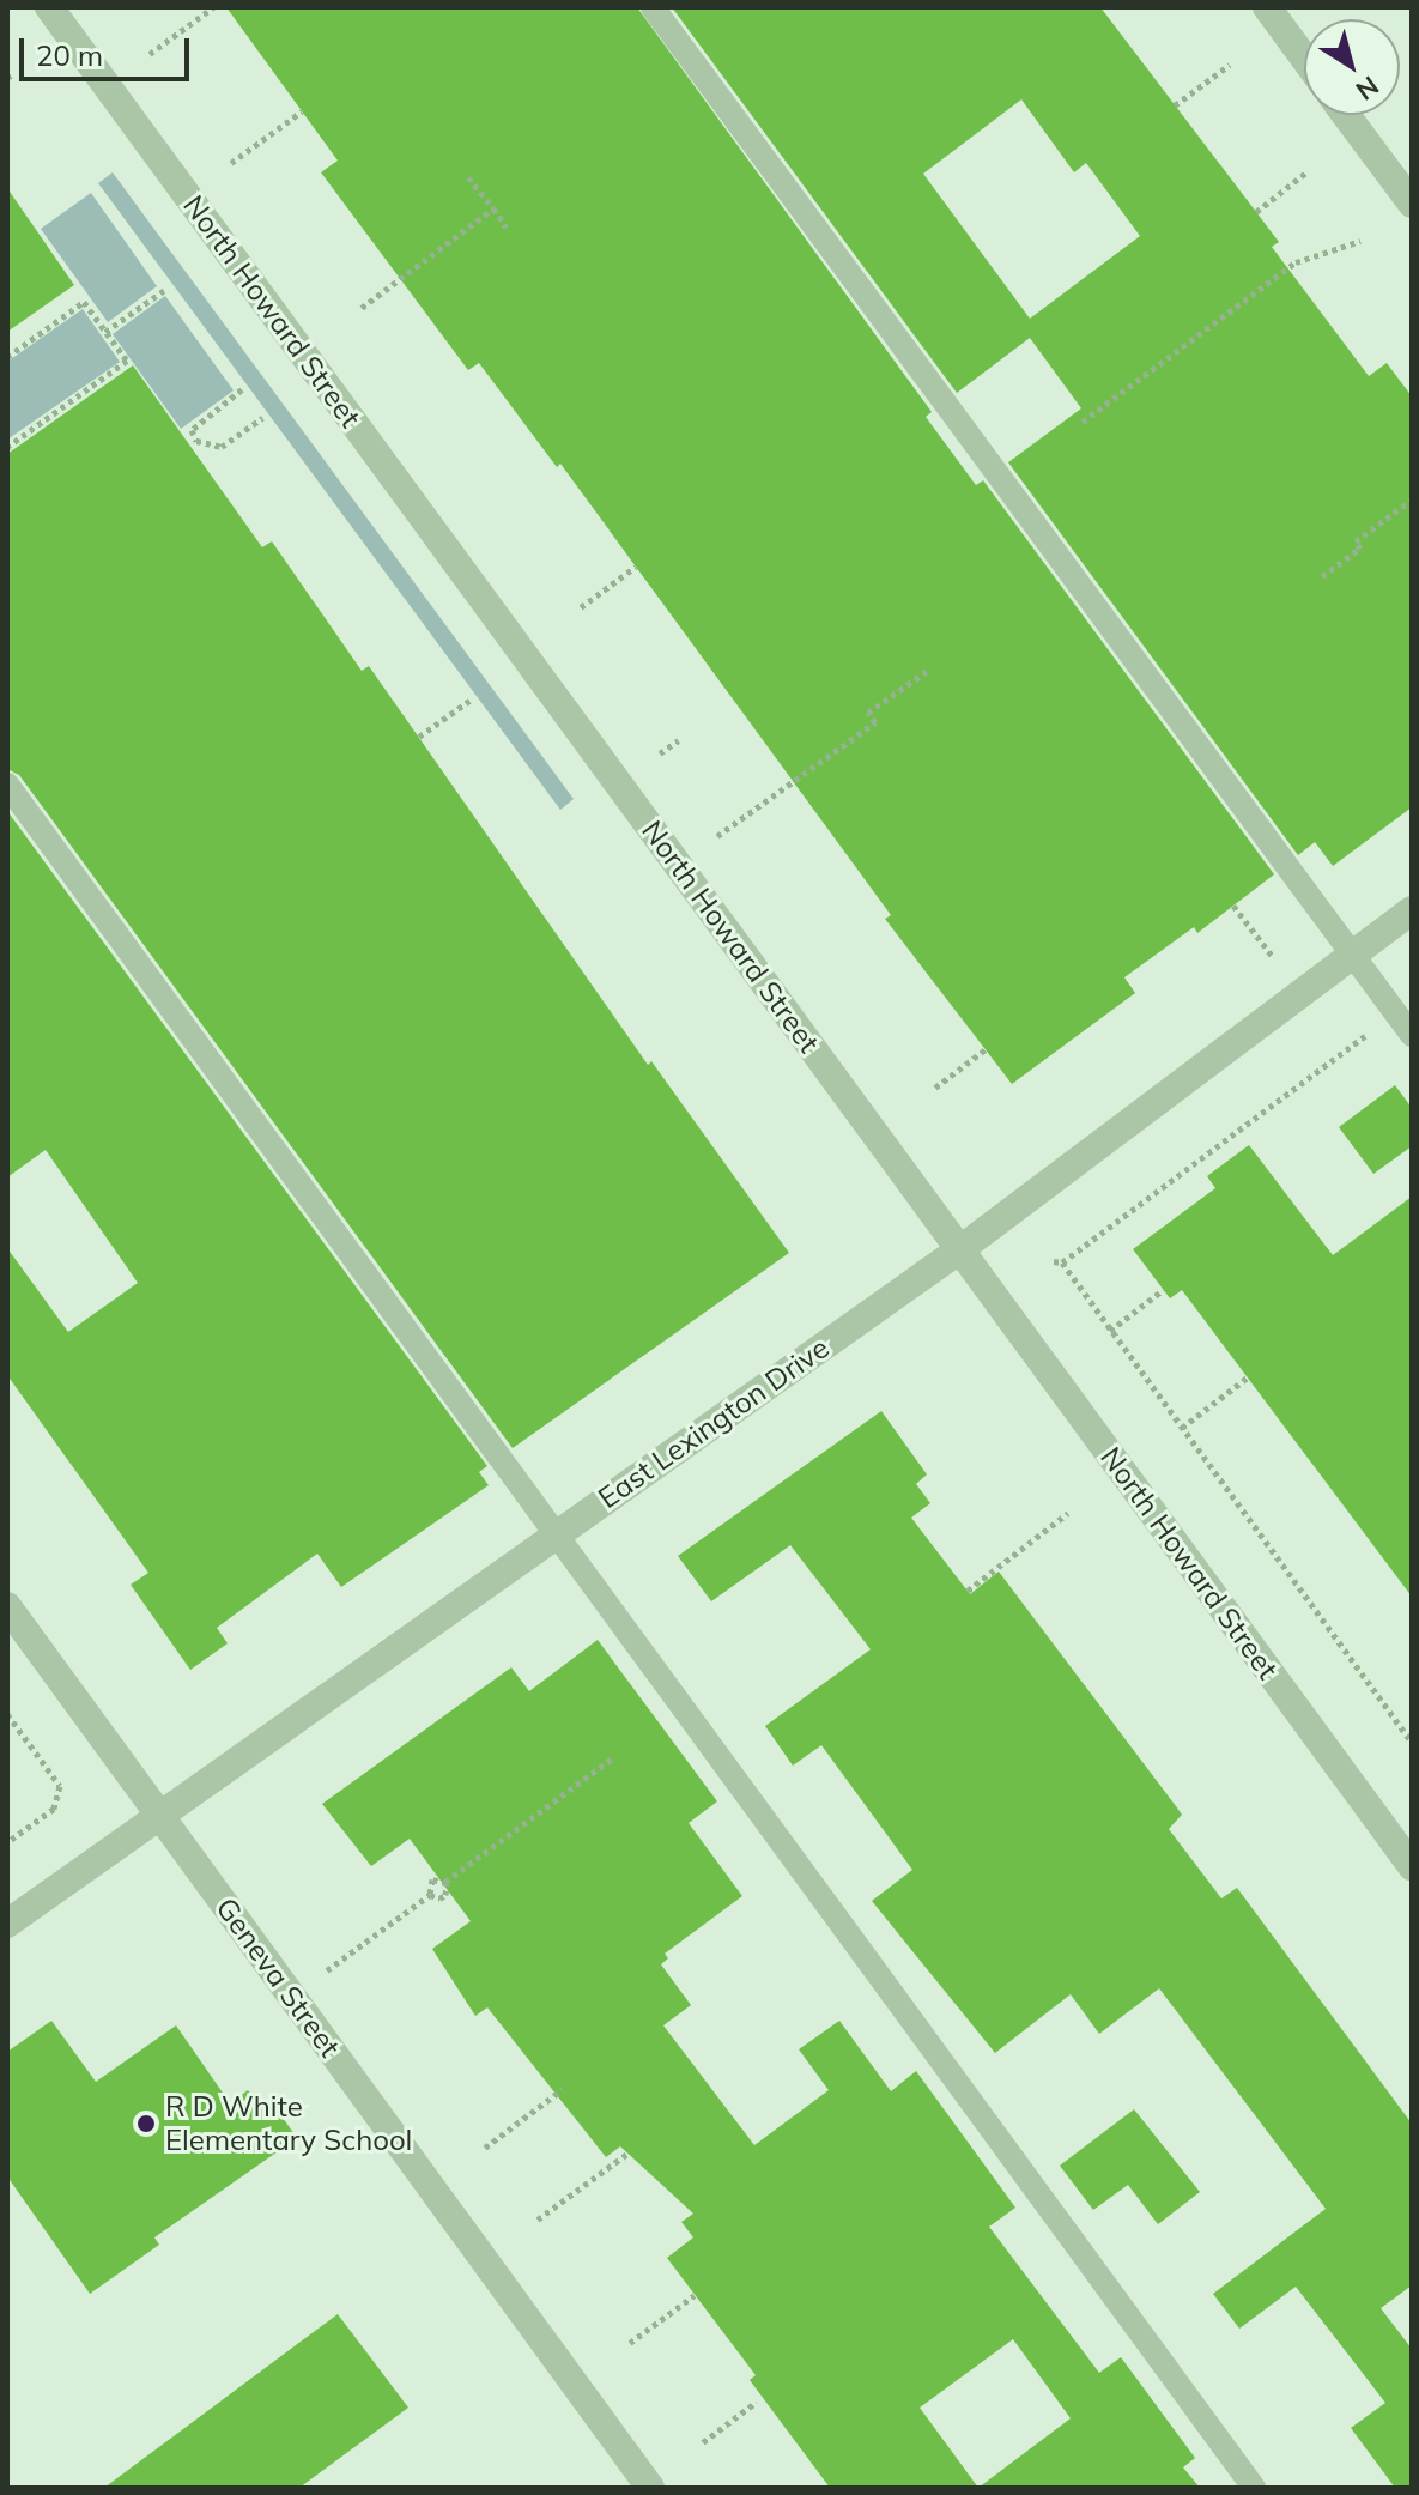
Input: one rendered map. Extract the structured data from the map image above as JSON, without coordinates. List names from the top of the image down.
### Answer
{
  "streets": {
    "street": ["North Howard Street", "East Lexington Drive", "Geneva Street"]
  },
  "crossings": [
    ["North Howard Street", "East Lexington Drive"],
    ["East Lexington Drive", "Geneva Street"]
  ],
  "places": ["R D White Elementary School"],
  "scale_bar": "20 m",
  "north": "bottom right"
}
